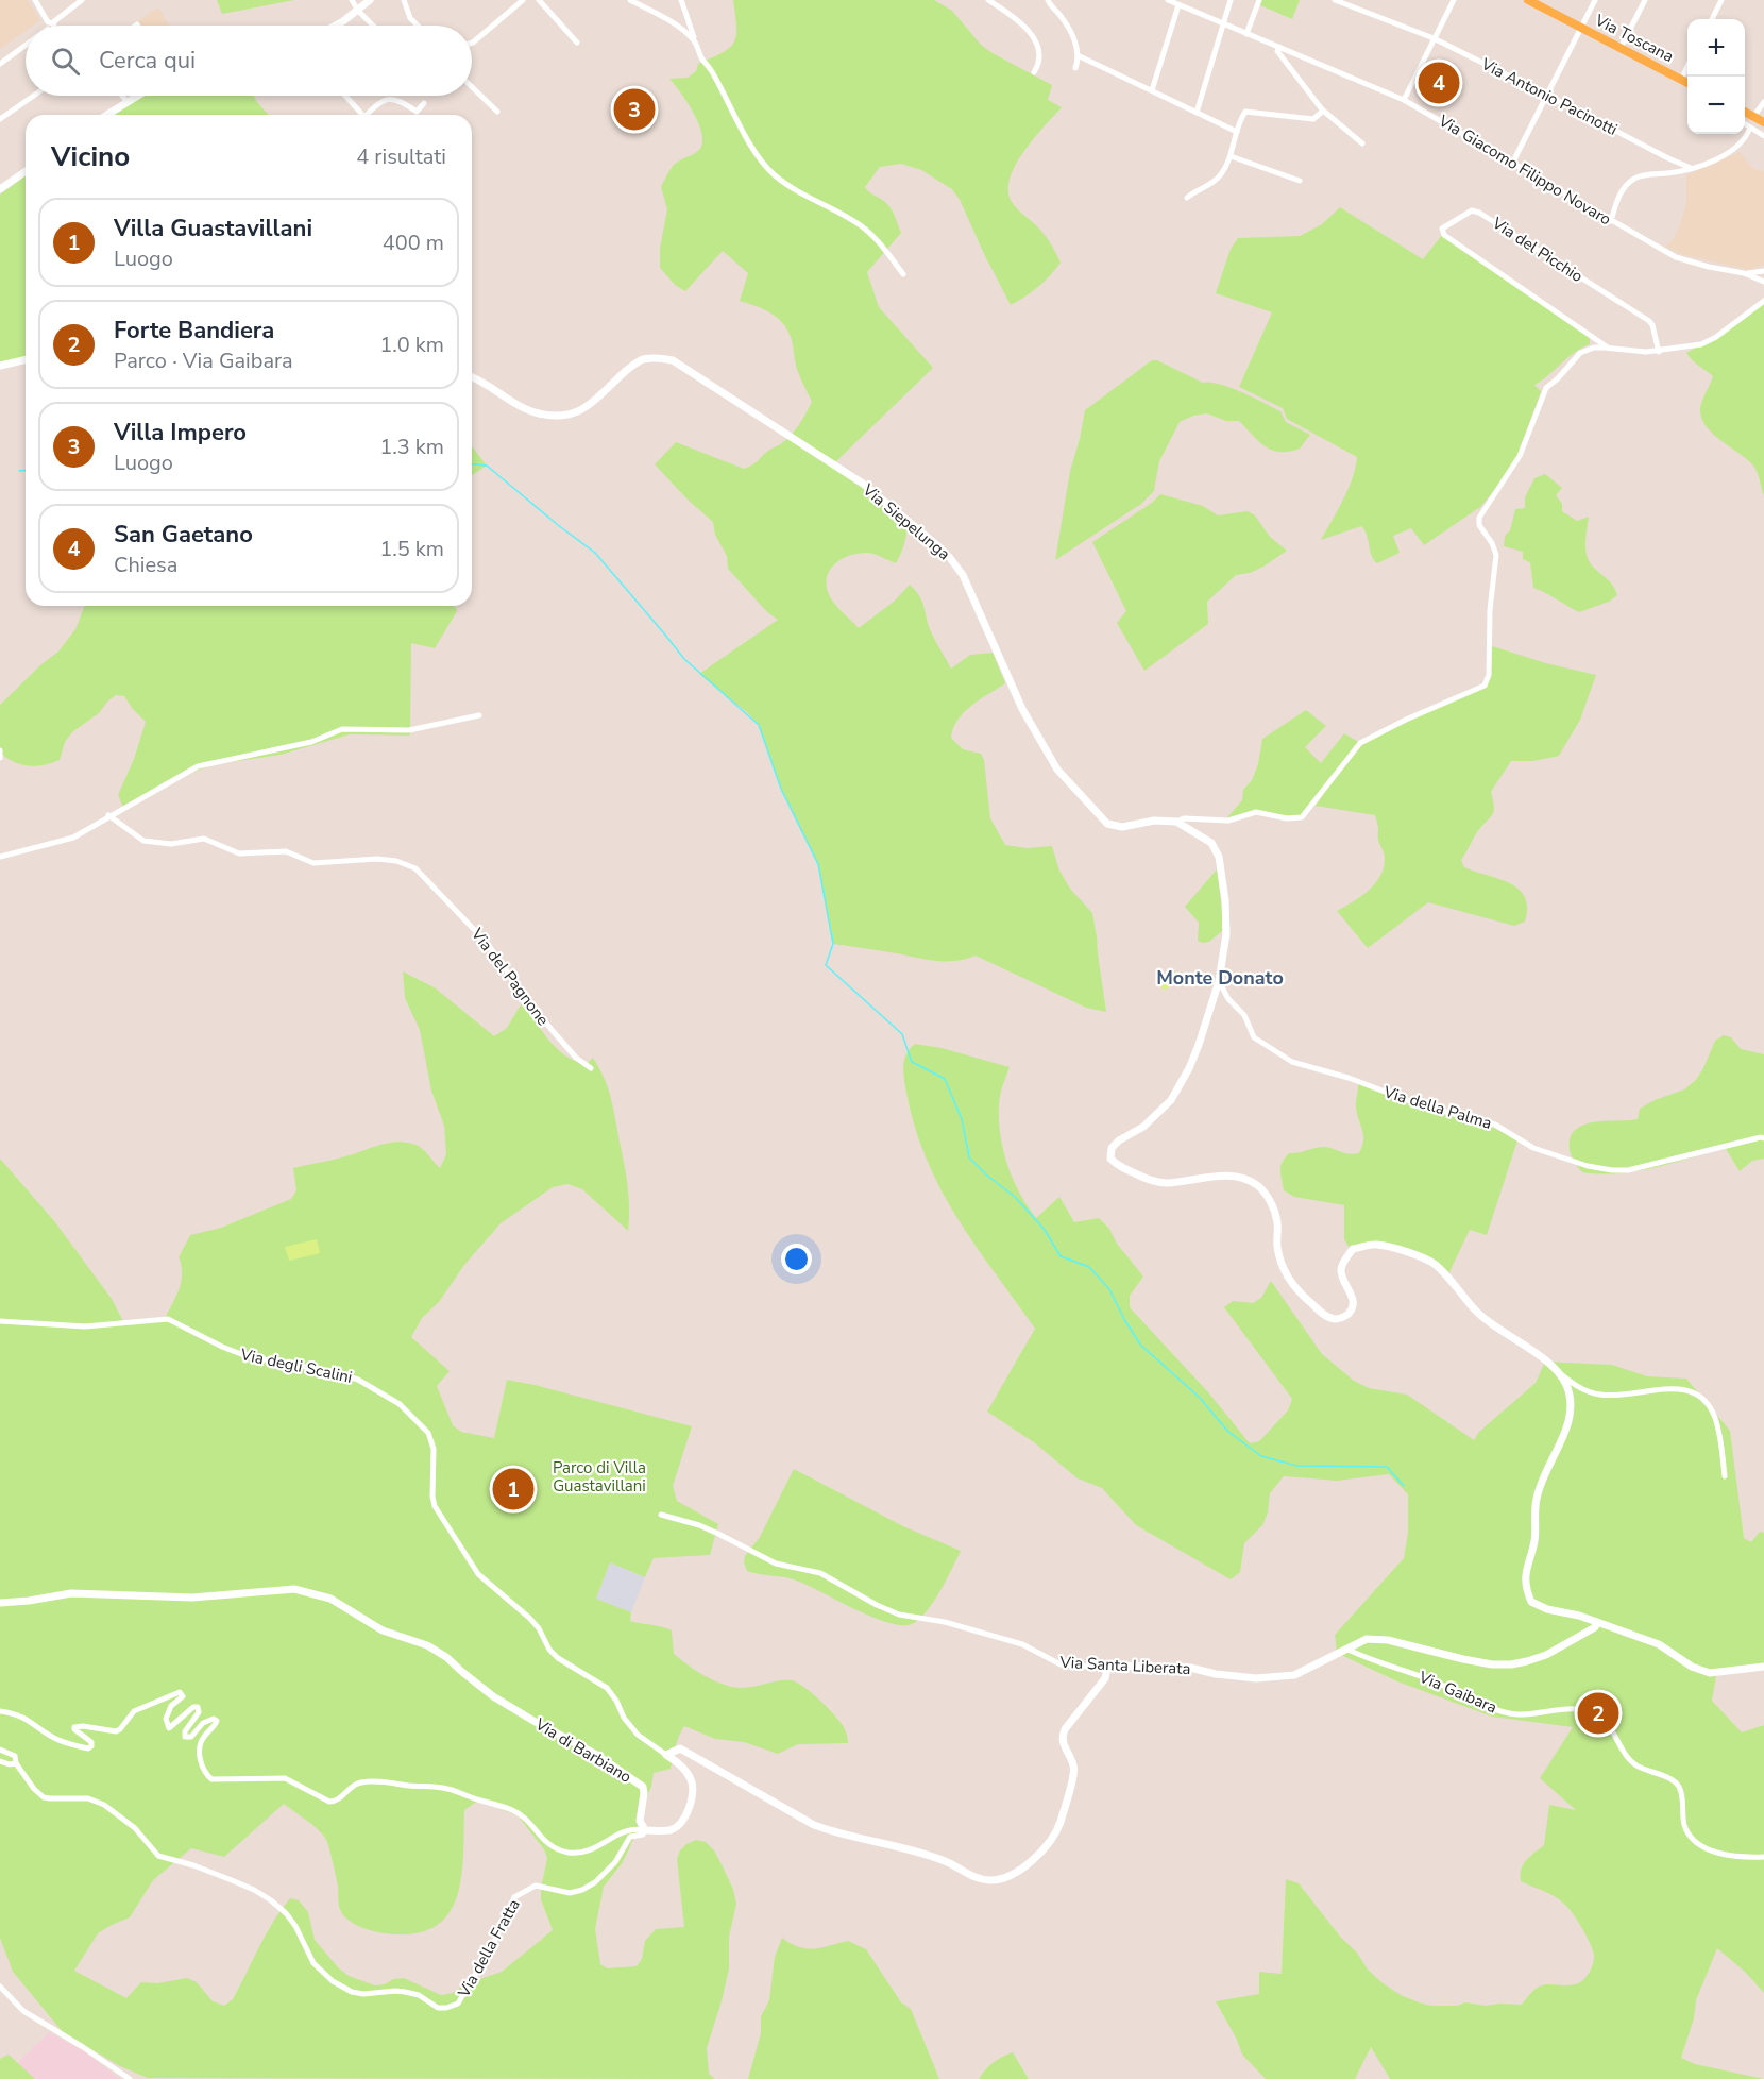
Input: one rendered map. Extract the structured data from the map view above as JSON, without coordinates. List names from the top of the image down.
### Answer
{
  "streets": {
    "main road": ["Via Toscana"],
    "street": [
      "Via Antonio Pacinotti",
      "Via Giacomo Filippo Novaro",
      "Via del Picchio",
      "Via Siepelunga",
      "Via del Pagnone",
      "Via della Palma",
      "Via degli Scalini",
      "Via Santa Liberata",
      "Via Gaibara",
      "Via di Barbiano",
      "Via della Fratta"
    ]
  },
  "crossings": [
    ["Via Santa Liberata", "Via Gaibara"],
    ["Via di Barbiano", "Via della Fratta"]
  ],
  "districts": ["Monte Donato"],
  "parks": ["Parco di Villa Guastavillani"],
  "page": {
    "map_buttons": ["+", "−"],
    "search": "Cerca qui",
    "pins": [
      "4",
      "3",
      "1",
      "2"
    ],
    "heading": ["Vicino", "4 risultati"],
    "list": [
      {
        "mark": "1",
        "name": "Villa Guastavillani",
        "note": "Luogo",
        "value": "400 m"
      },
      {
        "mark": "2",
        "name": "Forte Bandiera",
        "note": "Parco · Via Gaibara",
        "value": "1.0 km"
      },
      {
        "mark": "3",
        "name": "Villa Impero",
        "note": "Luogo",
        "value": "1.3 km"
      },
      {
        "mark": "4",
        "name": "San Gaetano",
        "note": "Chiesa",
        "value": "1.5 km"
      }
    ]
  }
}
